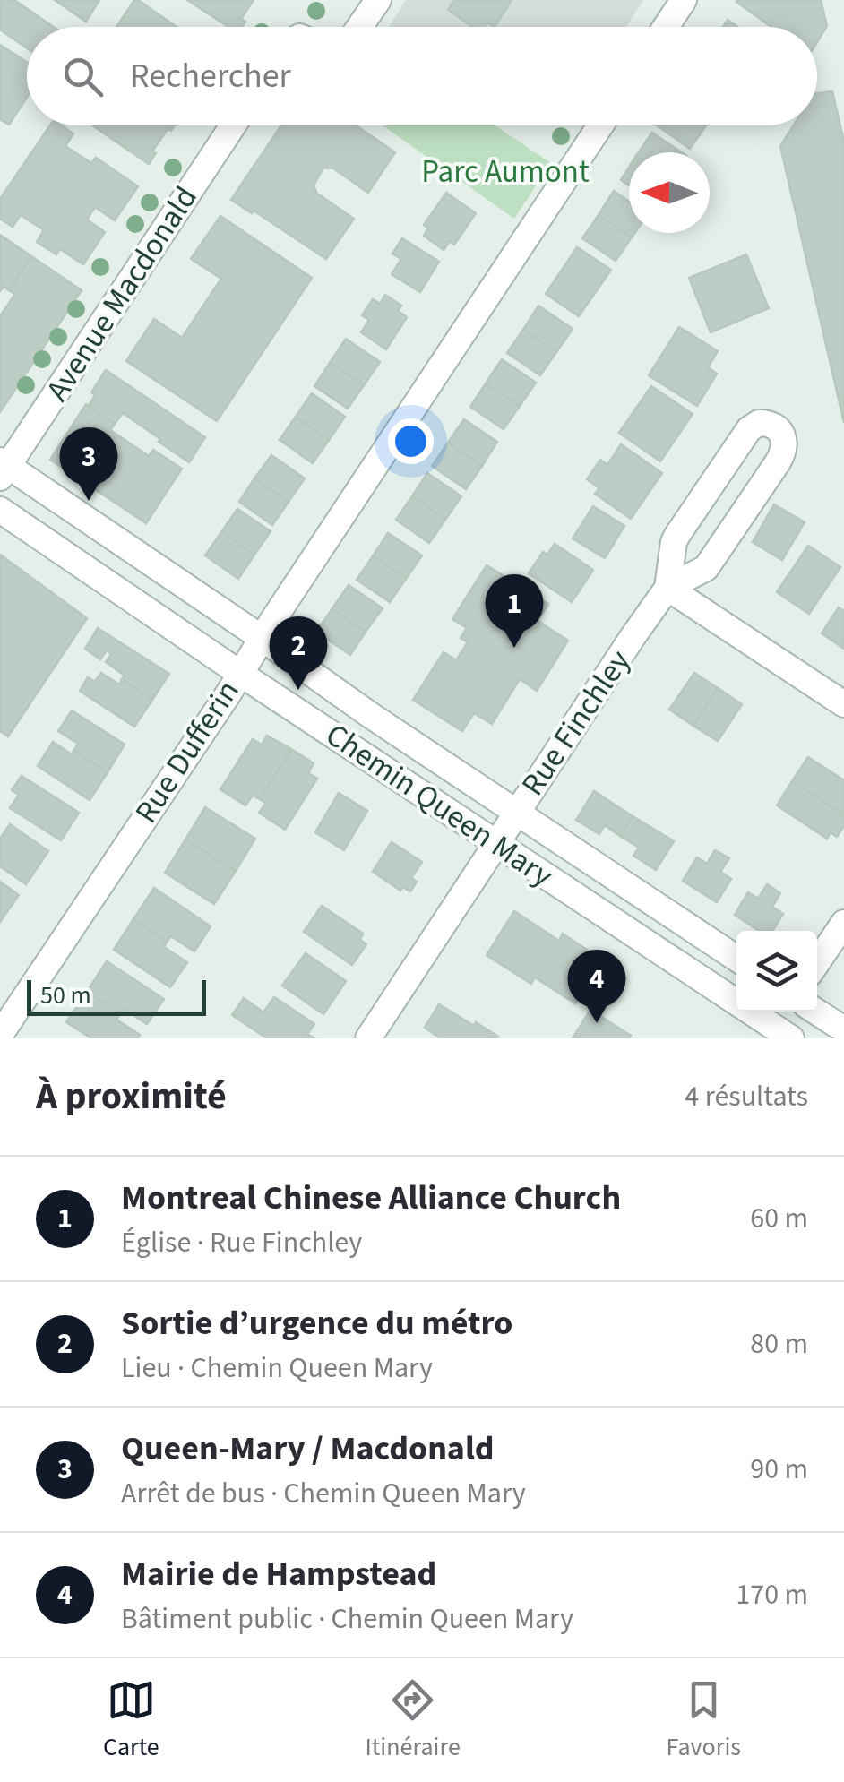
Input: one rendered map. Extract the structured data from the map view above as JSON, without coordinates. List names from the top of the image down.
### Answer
{
  "streets": {
    "street": [
      "Avenue Macdonald",
      "Rue Finchley",
      "Rue Dufferin",
      "Chemin Queen Mary"
    ]
  },
  "crossings": [
    ["Avenue Macdonald", "Chemin Queen Mary"],
    ["Rue Finchley", "Chemin Queen Mary"],
    ["Rue Dufferin", "Chemin Queen Mary"]
  ],
  "parks": ["Parc Aumont"],
  "scale_bar": "50 m",
  "north": "left",
  "page": {
    "search": "Rechercher",
    "pins": [
      "3",
      "1",
      "2",
      "4"
    ],
    "scale": "50 m",
    "heading": ["À proximité", "4 résultats"],
    "list": [
      {
        "mark": "1",
        "name": "Montreal Chinese Alliance Church",
        "note": "Église · Rue Finchley",
        "value": "60 m"
      },
      {
        "mark": "2",
        "name": "Sortie d’urgence du métro",
        "note": "Lieu · Chemin Queen Mary",
        "value": "80 m"
      },
      {
        "mark": "3",
        "name": "Queen-Mary / Macdonald",
        "note": "Arrêt de bus · Chemin Queen Mary",
        "value": "90 m"
      },
      {
        "mark": "4",
        "name": "Mairie de Hampstead",
        "note": "Bâtiment public · Chemin Queen Mary",
        "value": "170 m"
      }
    ],
    "nav": ["Carte", "Itinéraire", "Favoris"]
  }
}
